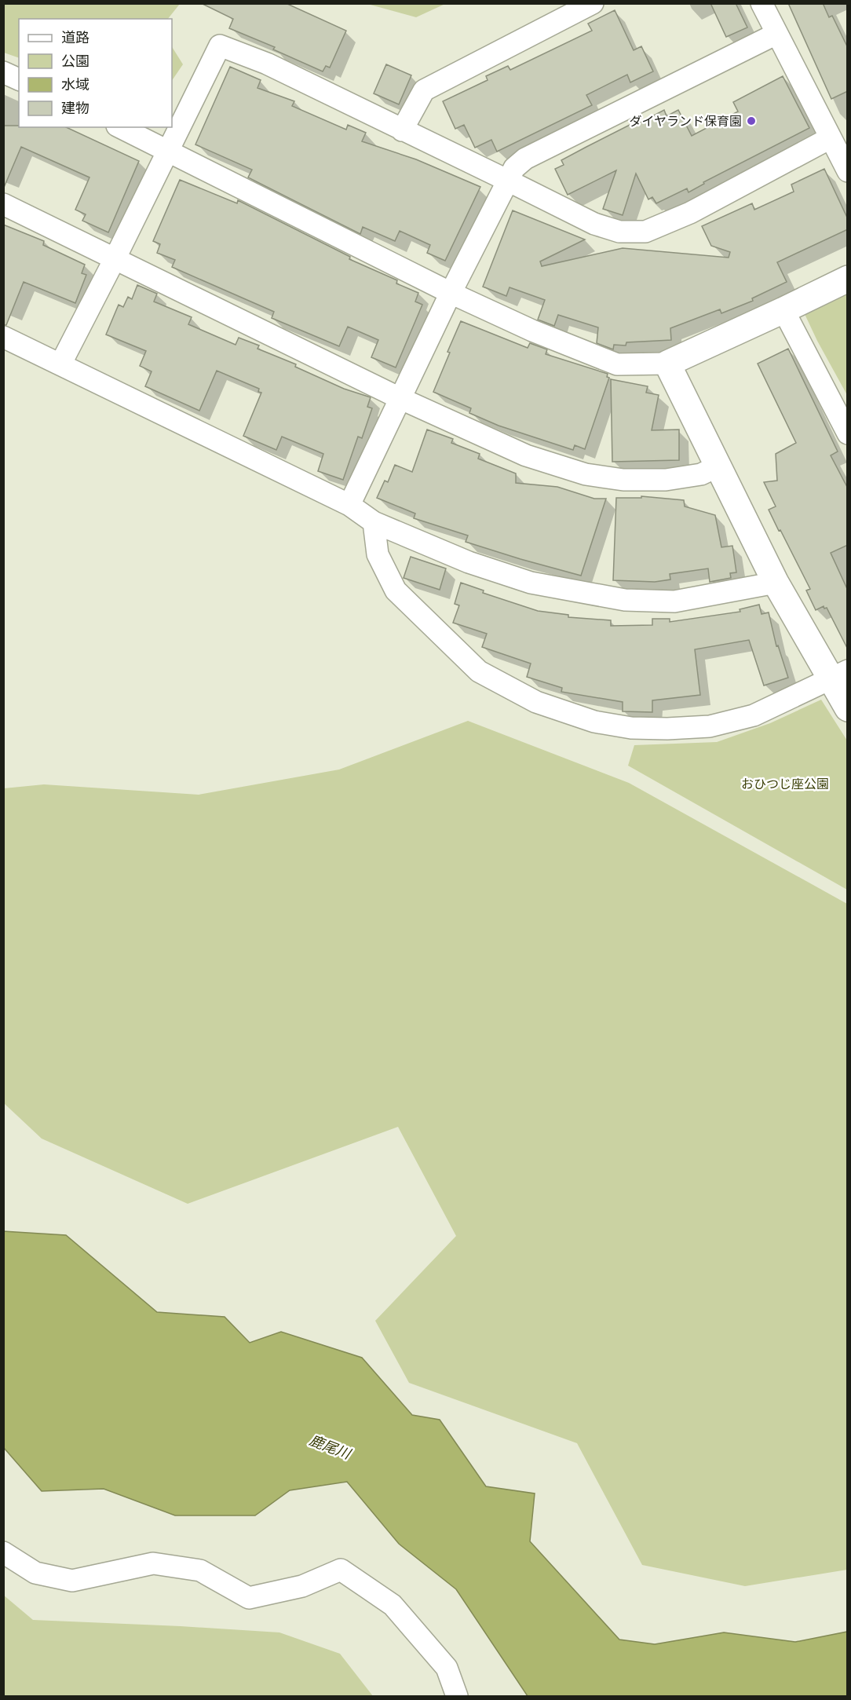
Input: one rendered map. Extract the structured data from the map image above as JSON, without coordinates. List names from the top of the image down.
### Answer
{
  "water": ["鹿尾川"],
  "parks": ["おひつじ座公園"],
  "places": ["ダイヤランド保育園"],
  "legend": [
    "道路",
    "公園",
    "水域",
    "建物"
  ]
}
